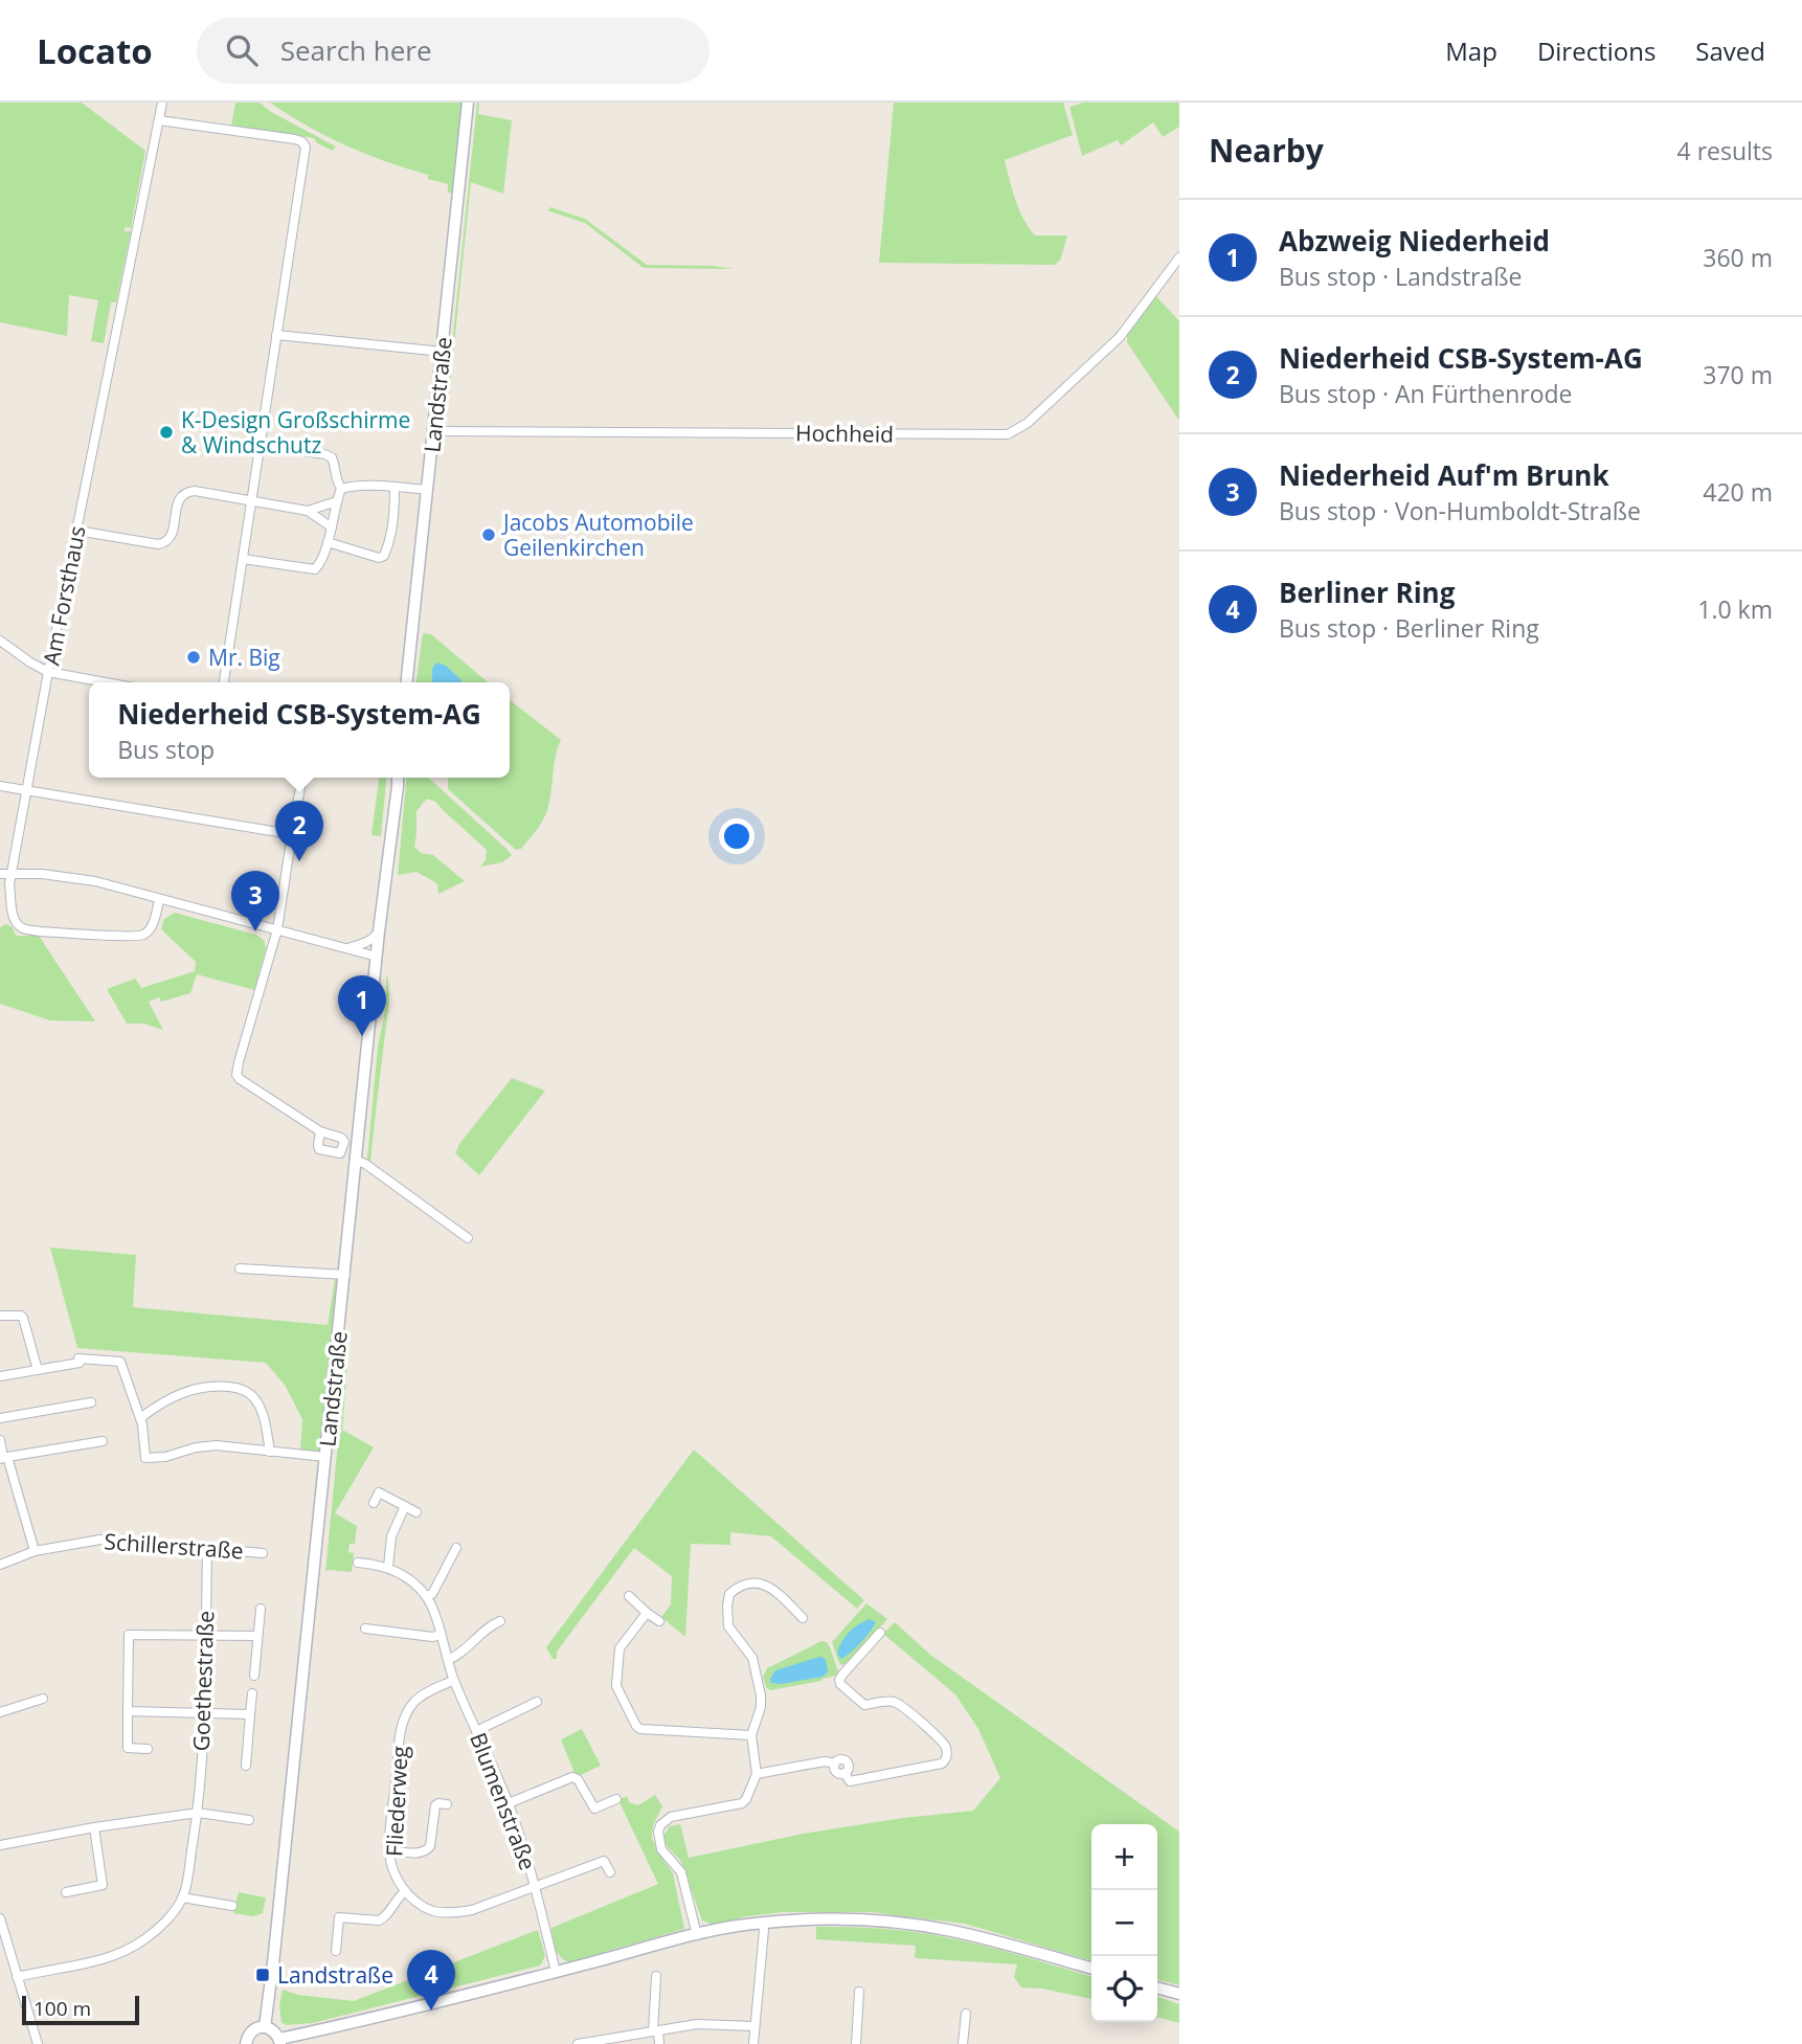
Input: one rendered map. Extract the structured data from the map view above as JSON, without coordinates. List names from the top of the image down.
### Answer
{
  "streets": {
    "street": [
      "Landstraße",
      "Hochheid",
      "Am Forsthaus",
      "Schillerstraße",
      "Goethestraße",
      "Fliederweg",
      "Blumenstraße"
    ]
  },
  "crossings": [
    ["Landstraße", "Hochheid"],
    ["Schillerstraße", "Goethestraße"],
    ["Fliederweg", "Blumenstraße"]
  ],
  "places": {
    "other": ["K-Design Großschirme & Windschutz", "Jacobs Automobile Geilenkirchen", "Mr. Big"],
    "transit": ["Landstraße"]
  },
  "scale_bar": "100 m",
  "page": {
    "header": "Locato",
    "search": "Search here",
    "nav": ["Map", "Directions", "Saved"],
    "heading": ["Nearby", "4 results"],
    "list": [
      {
        "mark": "1",
        "name": "Abzweig Niederheid",
        "note": "Bus stop · Landstraße",
        "value": "360 m"
      },
      {
        "mark": "2",
        "name": "Niederheid CSB-System-AG",
        "note": "Bus stop · An Fürthenrode",
        "value": "370 m"
      },
      {
        "mark": "3",
        "name": "Niederheid Auf'm Brunk",
        "note": "Bus stop · Von-Humboldt-Straße",
        "value": "420 m"
      },
      {
        "mark": "4",
        "name": "Berliner Ring",
        "note": "Bus stop · Berliner Ring",
        "value": "1.0 km"
      }
    ],
    "popup": ["Niederheid CSB-System-AG", "Bus stop"],
    "pins": [
      "2",
      "3",
      "1",
      "4"
    ],
    "map_buttons": ["+", "−"],
    "scale": "100 m"
  }
}
